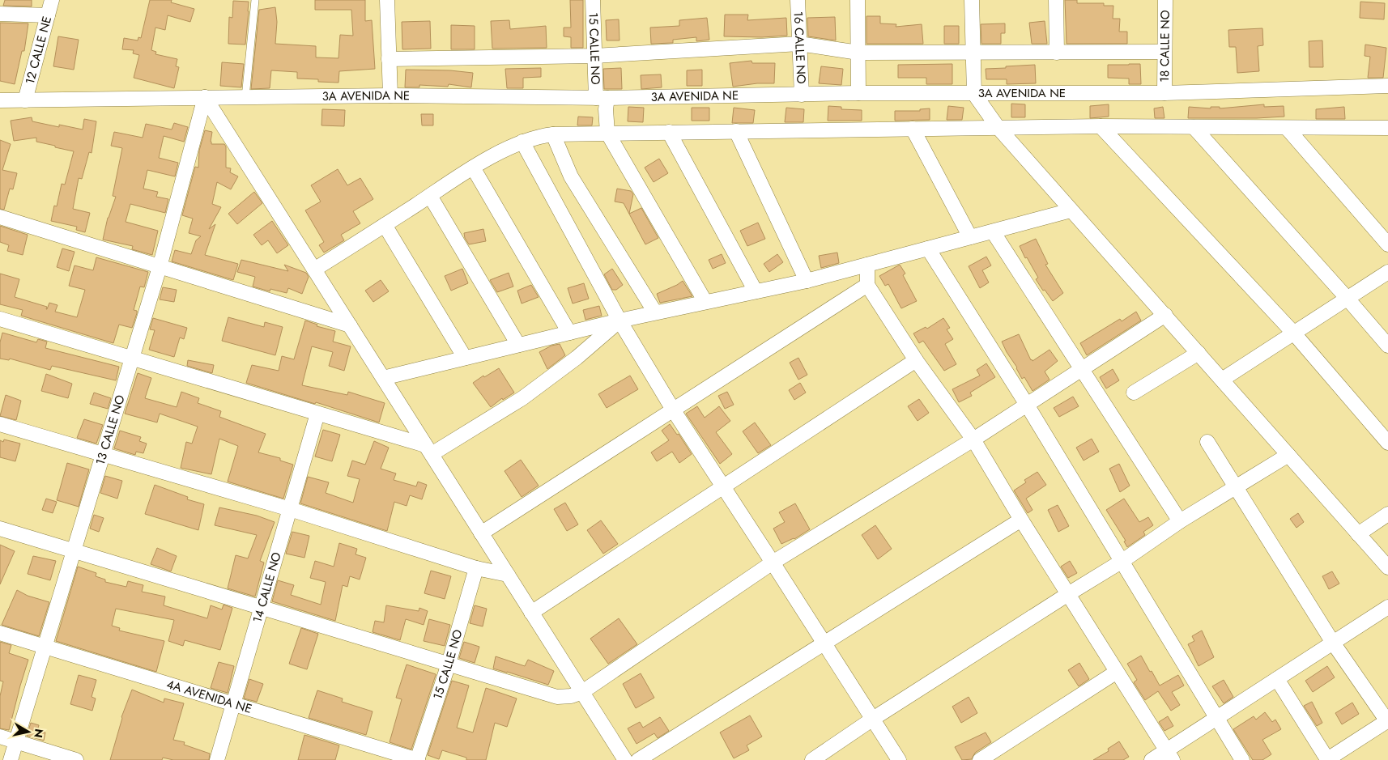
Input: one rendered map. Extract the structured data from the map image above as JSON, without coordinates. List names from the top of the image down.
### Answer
{
  "streets": {
    "street": [
      "18 CALLE NO",
      "16 CALLE NO",
      "15 CALLE NO",
      "12 CALLE NE",
      "3A AVENIDA NE",
      "13 CALLE NO",
      "14 CALLE NO",
      "4A AVENIDA NE"
    ]
  },
  "crossings": [
    ["18 CALLE NO", "3A AVENIDA NE"],
    ["16 CALLE NO", "3A AVENIDA NE"],
    ["15 CALLE NO", "3A AVENIDA NE"],
    ["15 CALLE NO", "4A AVENIDA NE"],
    ["12 CALLE NE", "3A AVENIDA NE"],
    ["3A AVENIDA NE", "13 CALLE NO"],
    ["13 CALLE NO", "4A AVENIDA NE"],
    ["14 CALLE NO", "4A AVENIDA NE"]
  ],
  "north": "right"
}
